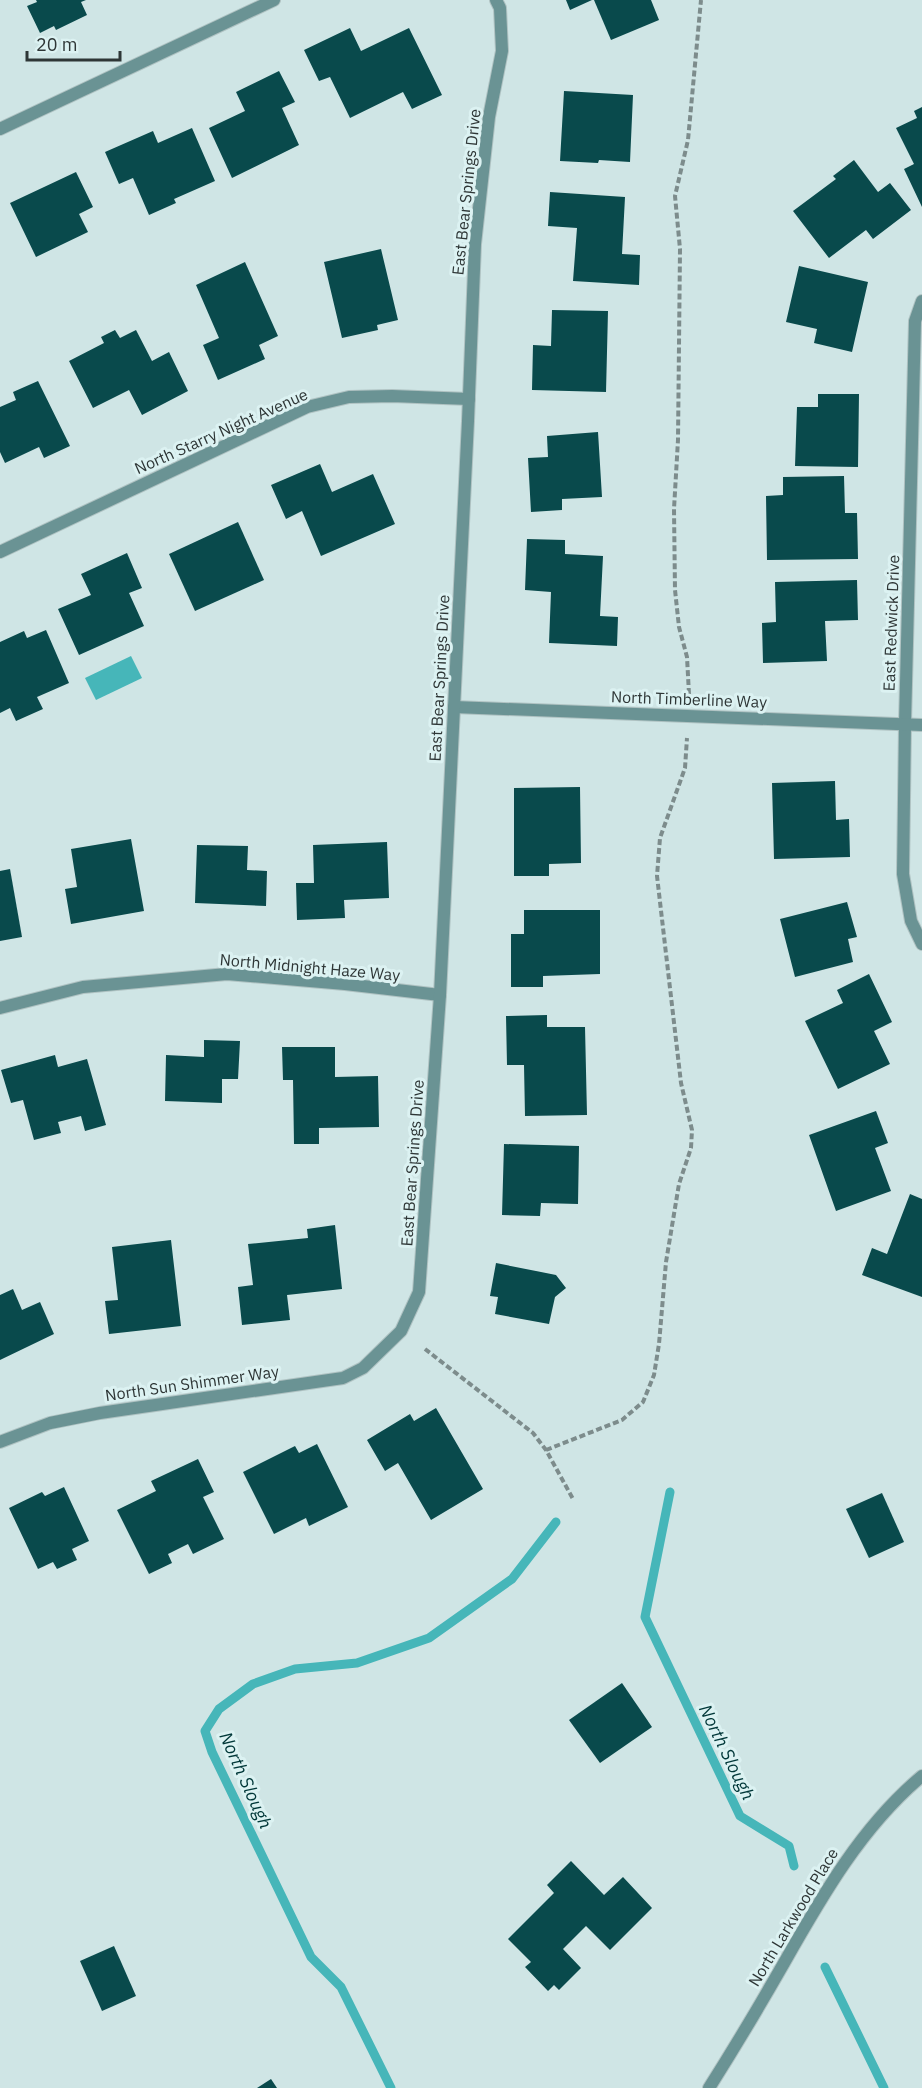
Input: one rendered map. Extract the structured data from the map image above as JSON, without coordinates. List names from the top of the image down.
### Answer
{
  "streets": {
    "street": [
      "East Bear Springs Drive",
      "North Starry Night Avenue",
      "East Redwick Drive",
      "North Timberline Way",
      "North Midnight Haze Way",
      "North Sun Shimmer Way",
      "North Larkwood Place"
    ]
  },
  "crossings": [
    ["East Bear Springs Drive", "North Starry Night Avenue"],
    ["East Bear Springs Drive", "North Timberline Way"],
    ["East Bear Springs Drive", "North Midnight Haze Way"],
    ["East Bear Springs Drive", "North Sun Shimmer Way"],
    ["East Redwick Drive", "North Timberline Way"]
  ],
  "water": ["North Slough"],
  "scale_bar": "20 m"
}
